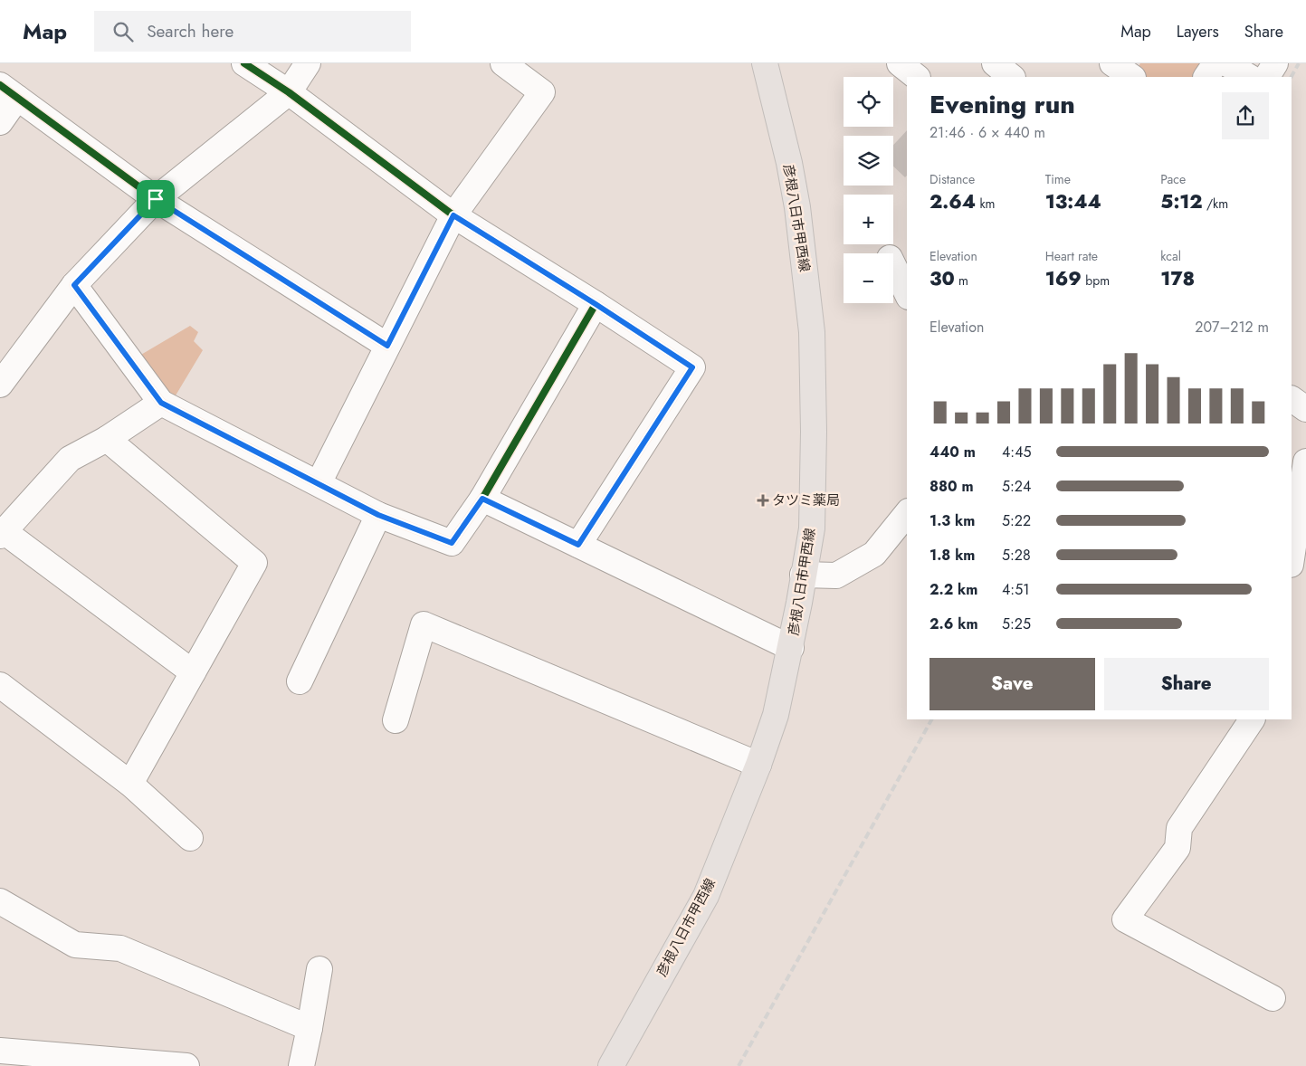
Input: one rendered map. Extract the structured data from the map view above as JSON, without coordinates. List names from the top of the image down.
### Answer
{
  "streets": {
    "main road": ["彦根八日市甲西線"]
  },
  "places": {
    "health": ["タツミ薬局"]
  },
  "page": {
    "header": "Map",
    "search": "Search here",
    "nav": ["Map", "Layers", "Share"],
    "map_buttons": ["+", "−"],
    "heading": ["Evening run", "21:46 · 6 × 440 m"],
    "stats": [
      ["Distance", "2.64 km"],
      ["Time", "13:44"],
      ["Pace", "5:12 /km"],
      ["Elevation", "30 m"],
      ["Heart rate", "169 bpm"],
      ["kcal", "178"]
    ],
    "chart": ["Elevation", "207–212 m"],
    "list": [
      {
        "name": "440 m",
        "note": "4:45"
      },
      {
        "name": "880 m",
        "note": "5:24"
      },
      {
        "name": "1.3 km",
        "note": "5:22"
      },
      {
        "name": "1.8 km",
        "note": "5:28"
      },
      {
        "name": "2.2 km",
        "note": "4:51"
      },
      {
        "name": "2.6 km",
        "note": "5:25"
      }
    ],
    "buttons": ["Save", "Share"]
  }
}
